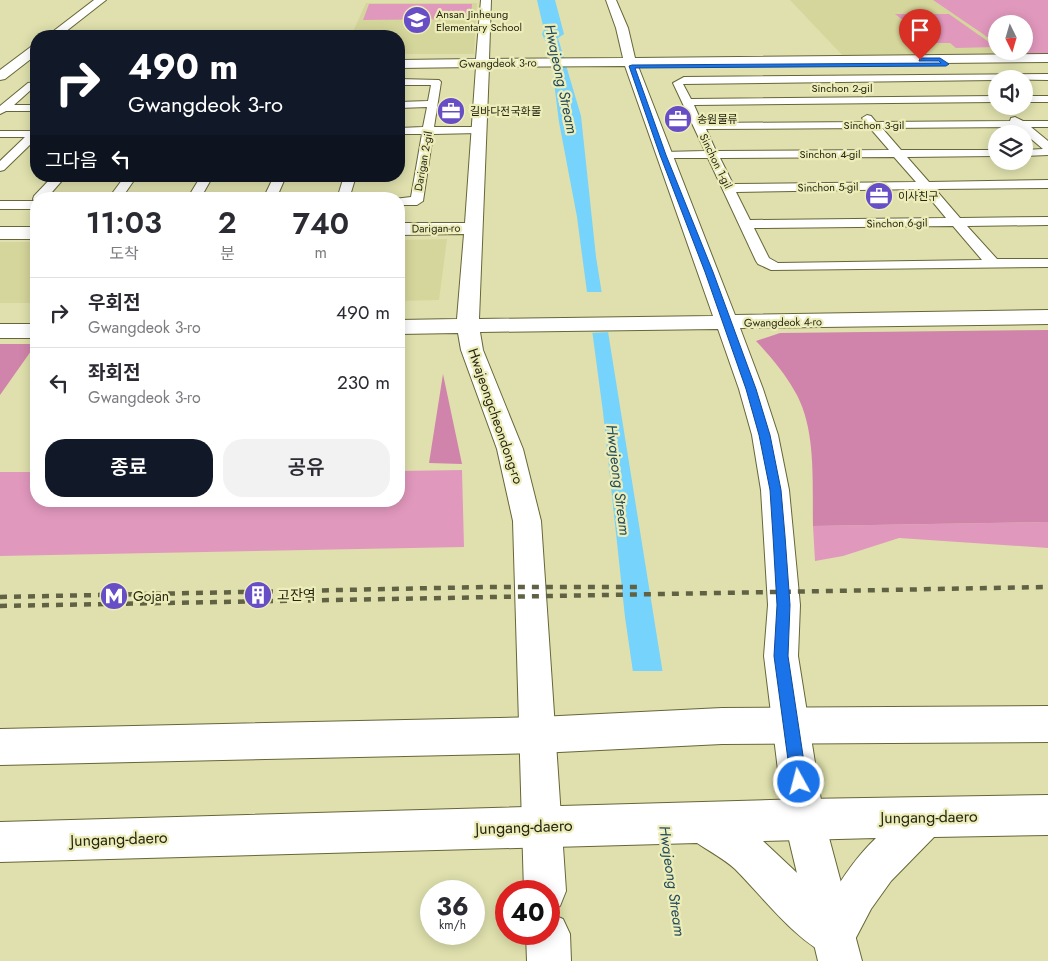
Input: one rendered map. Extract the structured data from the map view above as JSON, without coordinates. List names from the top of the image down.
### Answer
{
  "streets": {
    "street": [
      "Gwangdeok 3-ro",
      "Sinchon 2-gil",
      "Sinchon 3-gil",
      "Sinchon 4-gil",
      "Darigan 2-gil",
      "Sinchon 1-gil",
      "Sinchon 5-gil",
      "Sinchon 6-gil",
      "Darigan-ro",
      "Gwangdeok 4-ro",
      "Hwajeongcheondong-ro",
      "Jungang-daero"
    ]
  },
  "crossings": [
    ["Gwangdeok 3-ro", "Hwajeongcheondong-ro"],
    ["Sinchon 2-gil", "Sinchon 1-gil"],
    ["Sinchon 3-gil", "Sinchon 1-gil"],
    ["Sinchon 4-gil", "Sinchon 1-gil"],
    ["Sinchon 1-gil", "Sinchon 5-gil"],
    ["Sinchon 1-gil", "Sinchon 6-gil"],
    ["Darigan-ro", "Hwajeongcheondong-ro"],
    ["Gwangdeok 4-ro", "Hwajeongcheondong-ro"],
    ["Hwajeongcheondong-ro", "Jungang-daero"]
  ],
  "water": ["Hwajeong Stream"],
  "places": {
    "school or university": ["Ansan Jinheung Elementary School"],
    "office": ["길바다전국화물", "송원물류", "이사친구"],
    "building": ["고잔역"],
    "metro station": ["Gojan"]
  },
  "north": "bottom",
  "page": {
    "turn": ["490 m", "Gwangdeok 3-ro"],
    "then": "그다음",
    "eta": [
      "11:03",
      "도착",
      "2",
      "분",
      "740",
      "m"
    ],
    "list": [
      {
        "name": "우회전",
        "note": "Gwangdeok 3-ro",
        "value": "490 m"
      },
      {
        "name": "좌회전",
        "note": "Gwangdeok 3-ro",
        "value": "230 m"
      }
    ],
    "buttons": ["종료", "공유"],
    "speed": "36 km/h",
    "limit": "40"
  }
}
